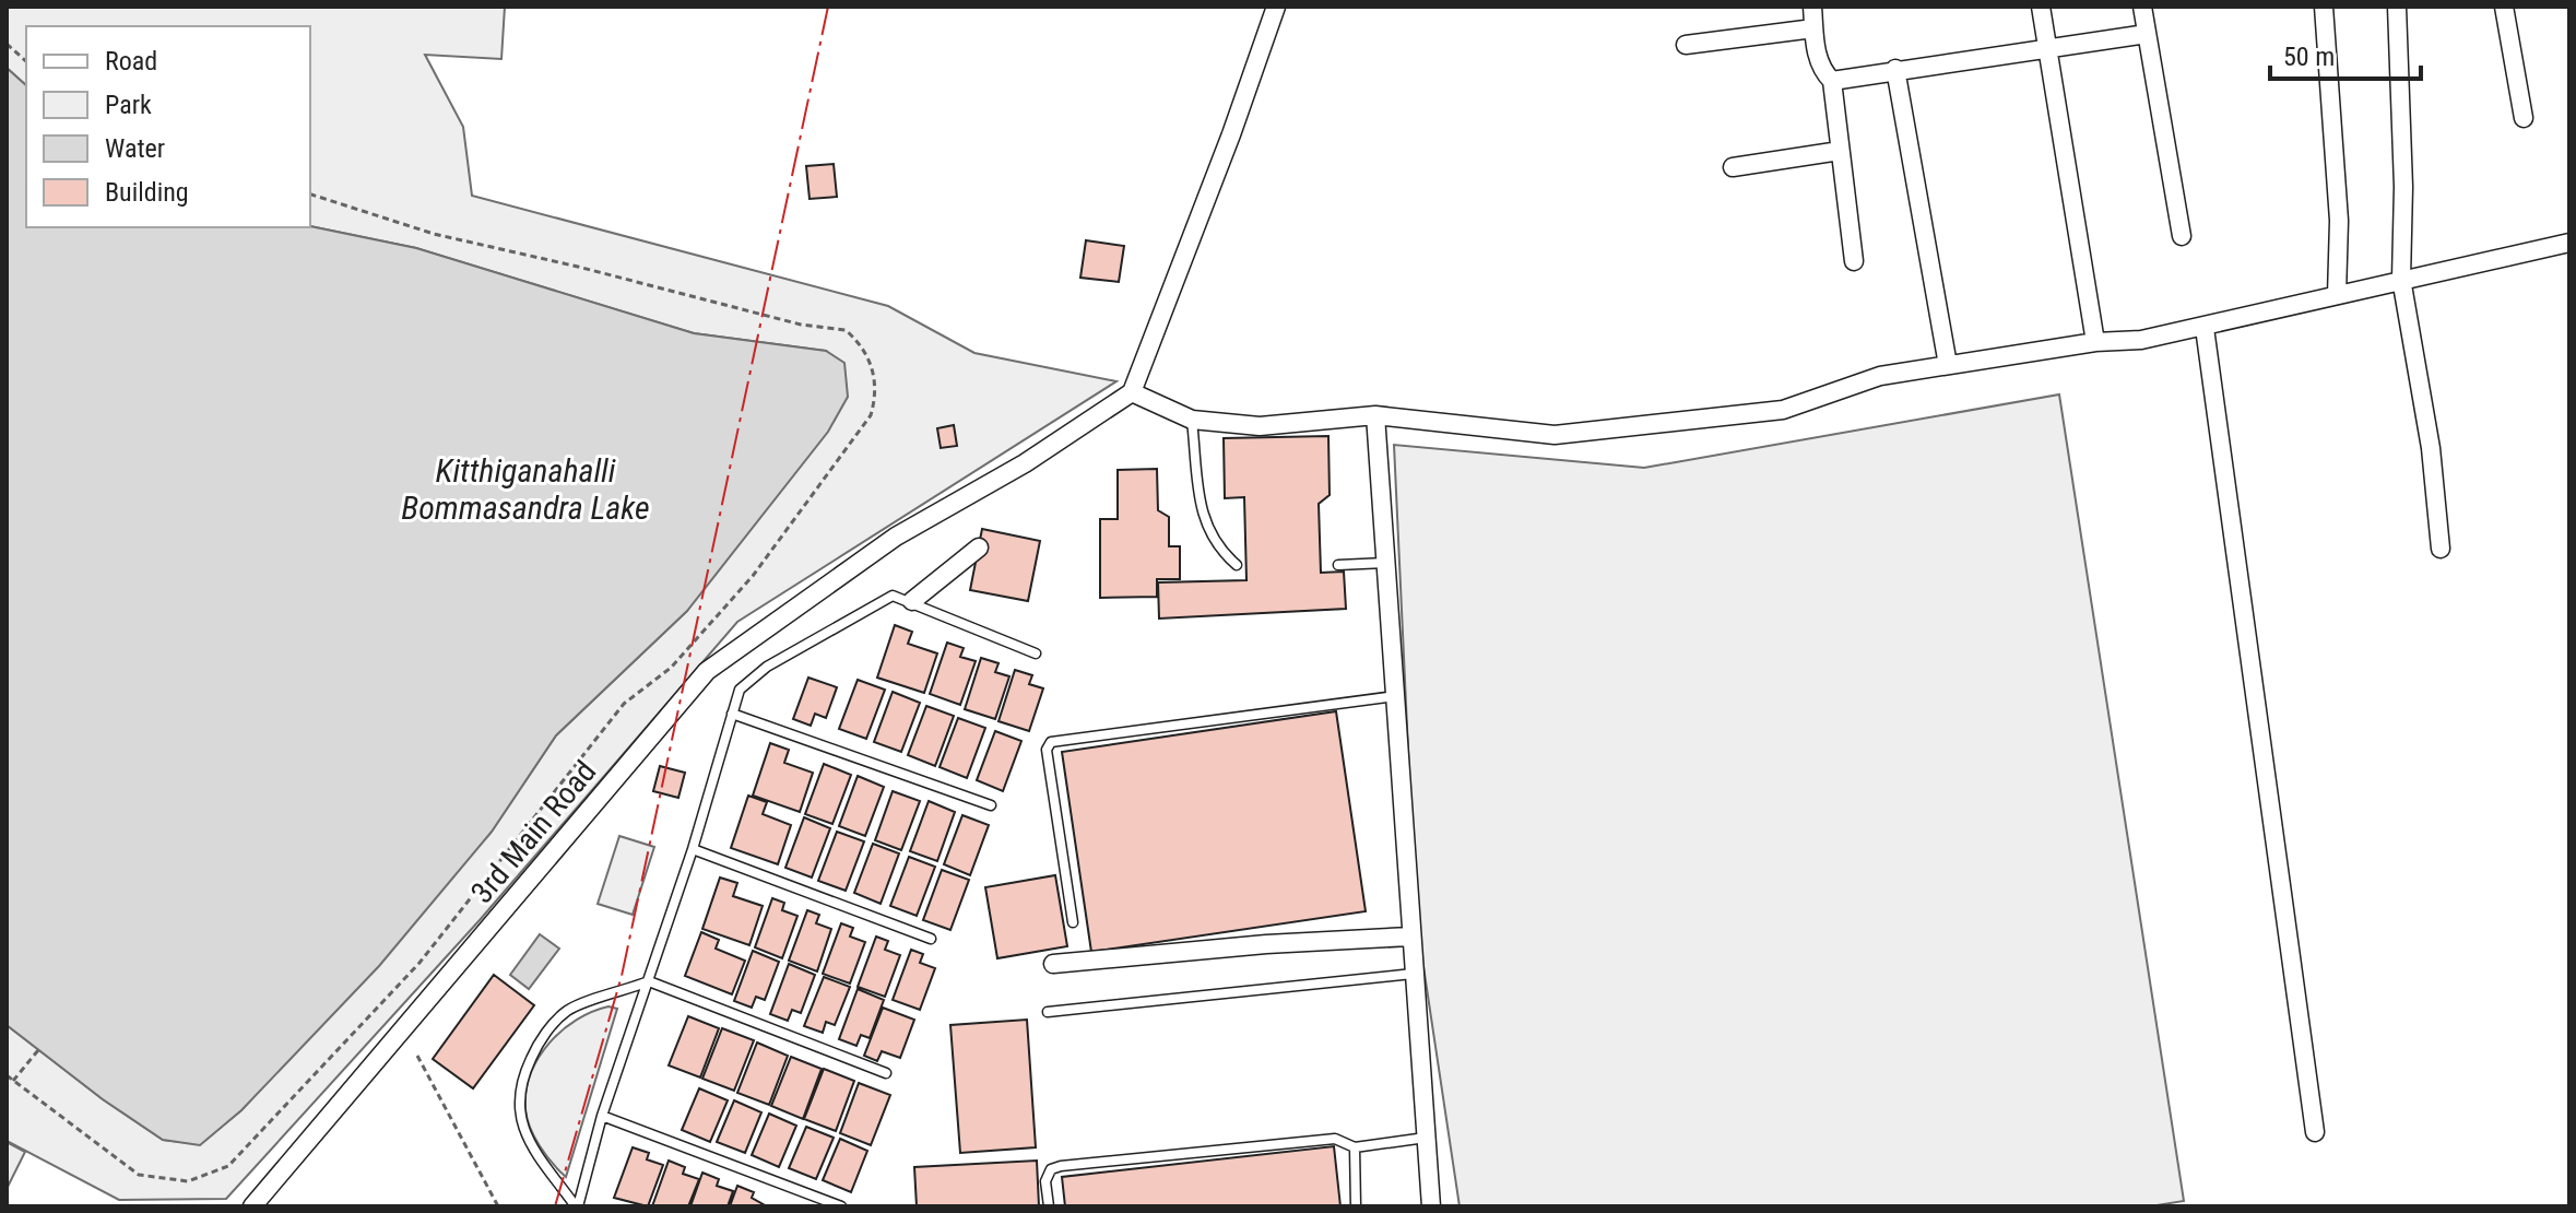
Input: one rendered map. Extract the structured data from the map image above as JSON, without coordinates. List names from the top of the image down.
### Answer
{
  "streets": {
    "street": ["3rd Main Road"]
  },
  "water": ["Kitthiganahalli Bommasandra Lake"],
  "legend": [
    "Road",
    "Park",
    "Water",
    "Building"
  ],
  "scale_bar": "50 m"
}
